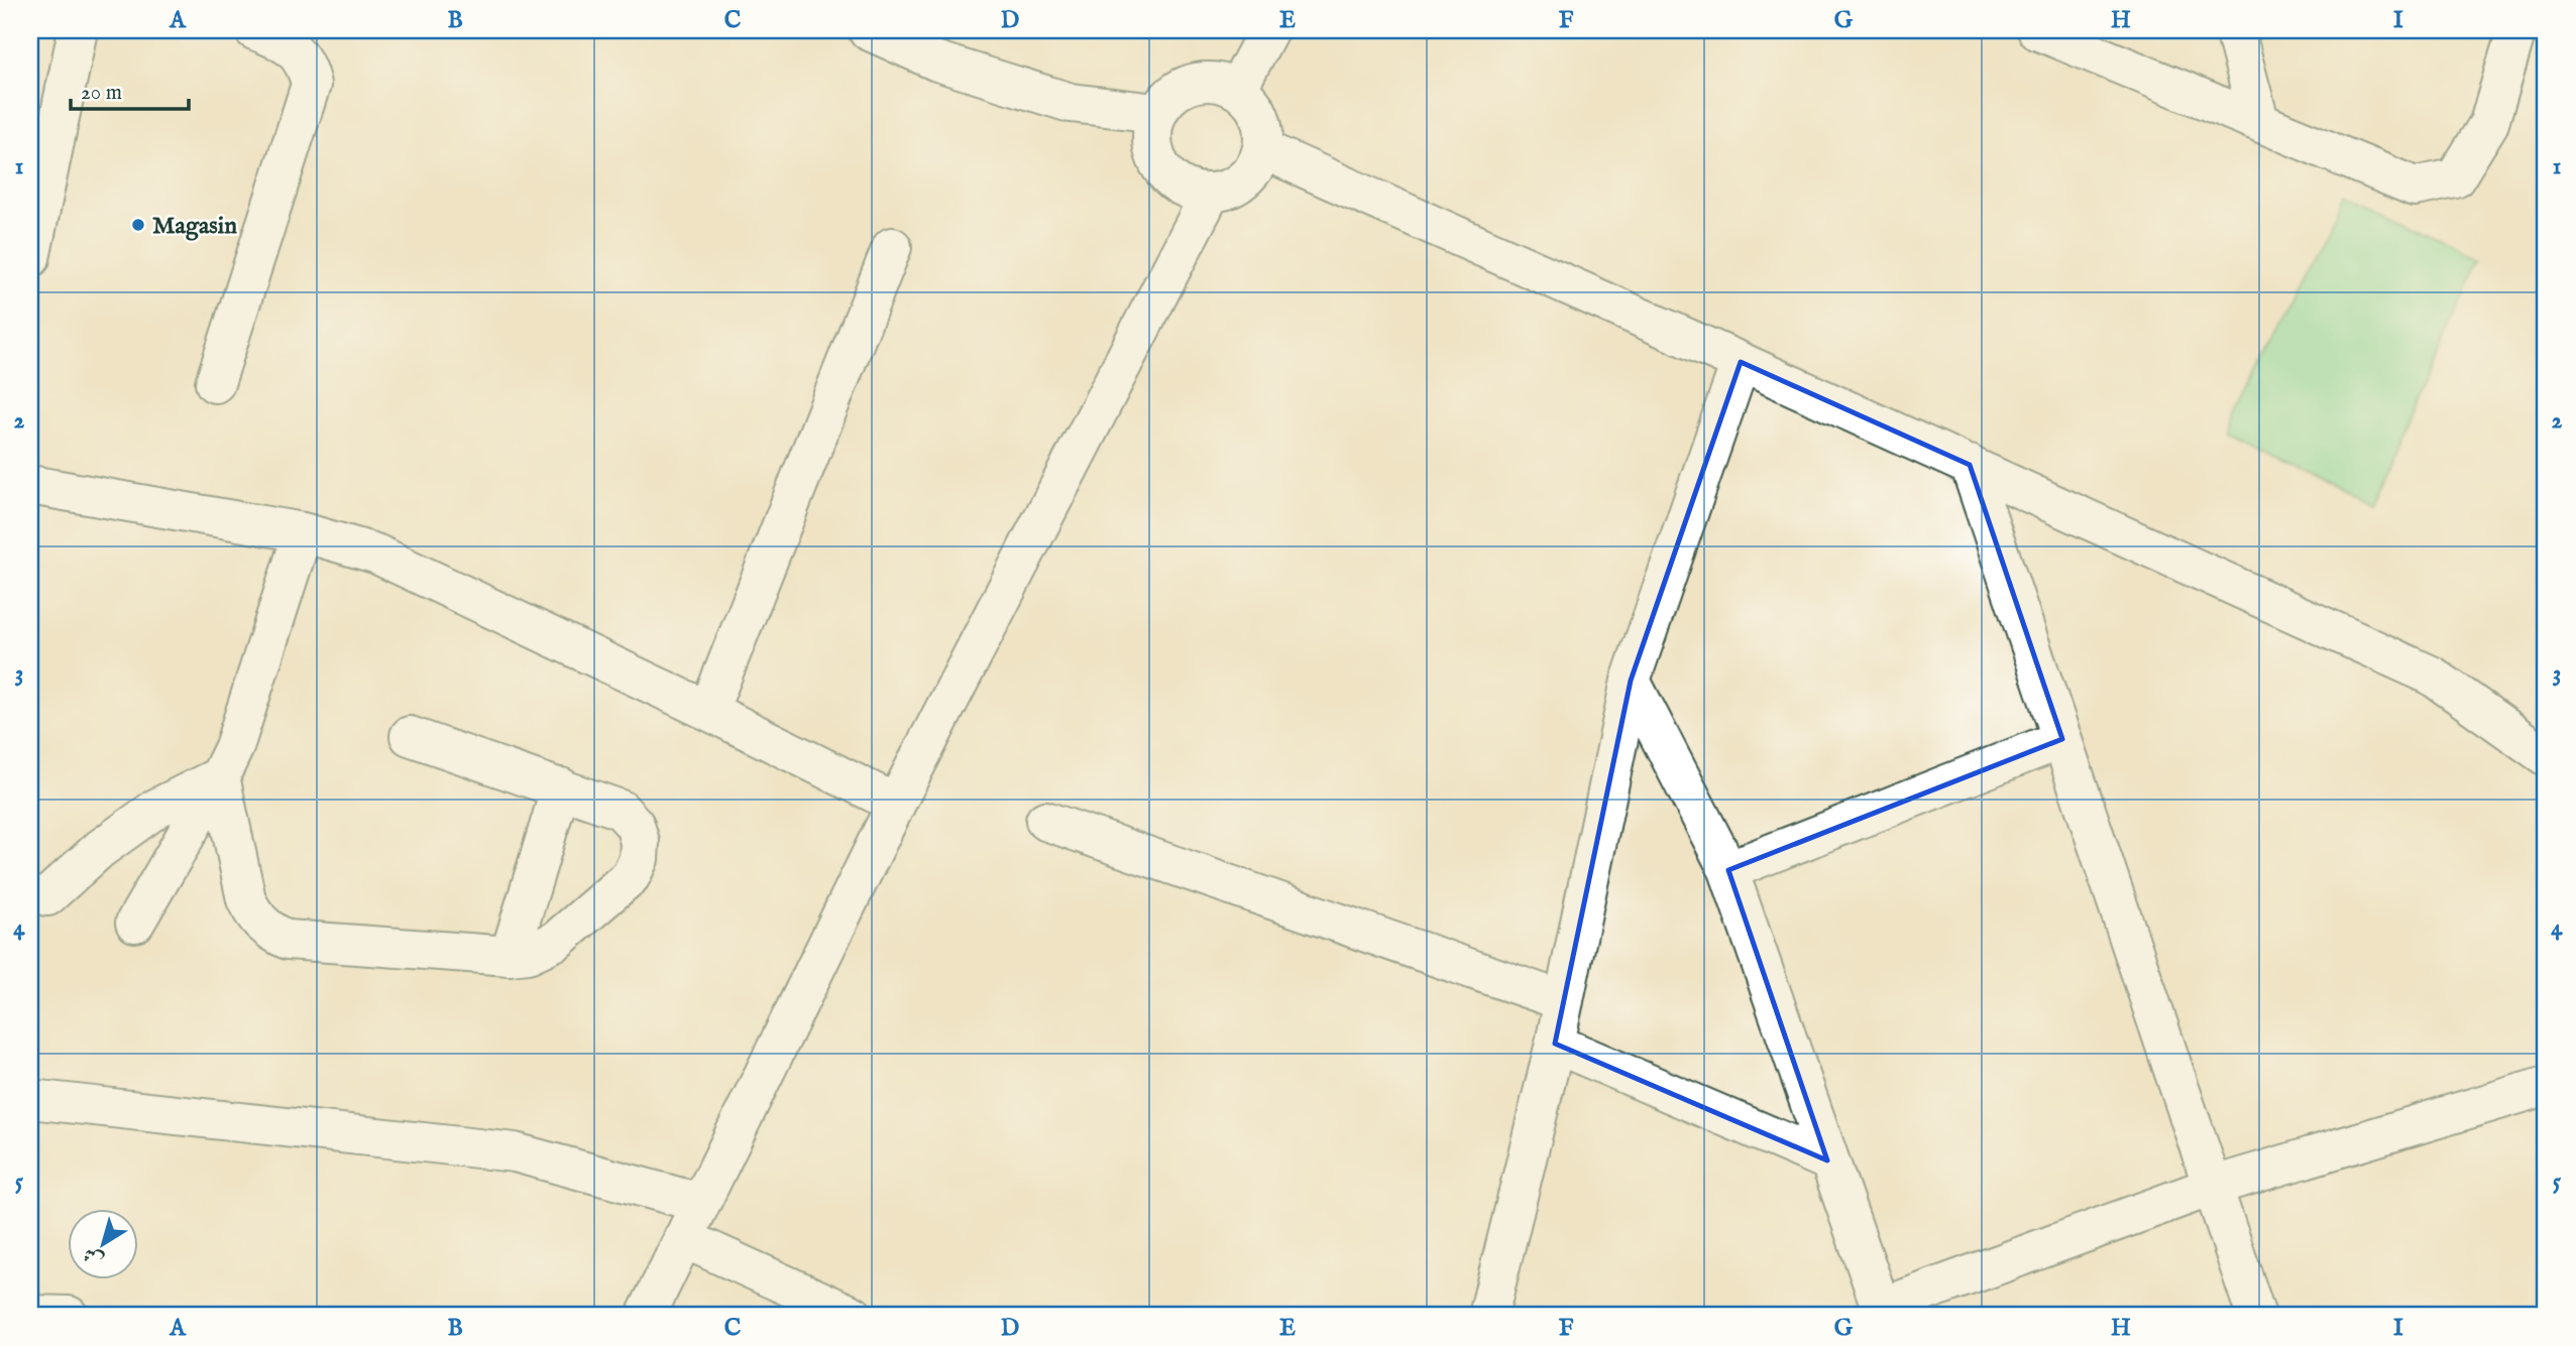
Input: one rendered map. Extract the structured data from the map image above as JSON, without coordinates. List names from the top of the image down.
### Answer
{
  "places": ["Magasin"],
  "scale_bar": "20 m",
  "north": "bottom left",
  "grid": {
    "columns": [
      "A",
      "B",
      "C",
      "D",
      "E",
      "F",
      "G",
      "H",
      "I"
    ],
    "rows": [
      "1",
      "2",
      "3",
      "4",
      "5"
    ]
  }
}
